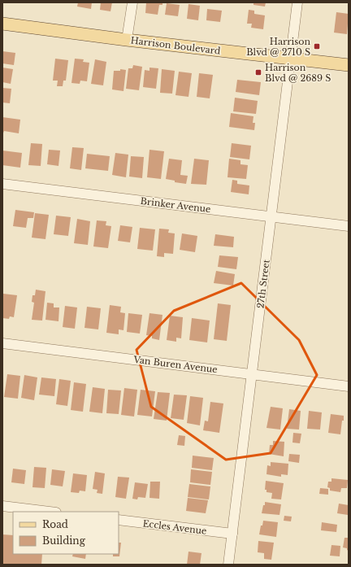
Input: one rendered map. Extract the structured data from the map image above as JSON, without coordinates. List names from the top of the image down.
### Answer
{
  "streets": {
    "main road": ["Harrison Boulevard"],
    "street": [
      "Brinker Avenue",
      "27th Street",
      "Van Buren Avenue",
      "Eccles Avenue"
    ]
  },
  "crossings": [
    ["Harrison Boulevard", "27th Street"],
    ["Brinker Avenue", "27th Street"],
    ["27th Street", "Van Buren Avenue"],
    ["27th Street", "Eccles Avenue"]
  ],
  "places": {
    "transit": ["Harrison Blvd @ 2710 S", "Harrison Blvd @ 2689 S"]
  },
  "legend": ["Road", "Building"]
}
